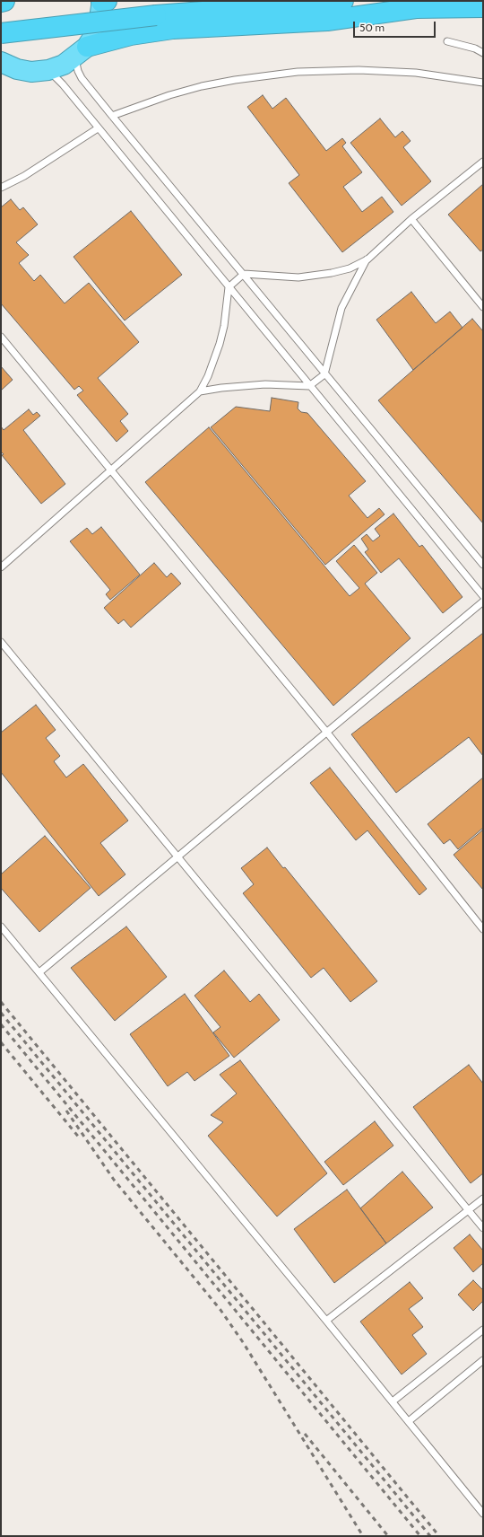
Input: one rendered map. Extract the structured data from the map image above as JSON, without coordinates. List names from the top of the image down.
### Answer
{
  "scale_bar": "50 m"
}
